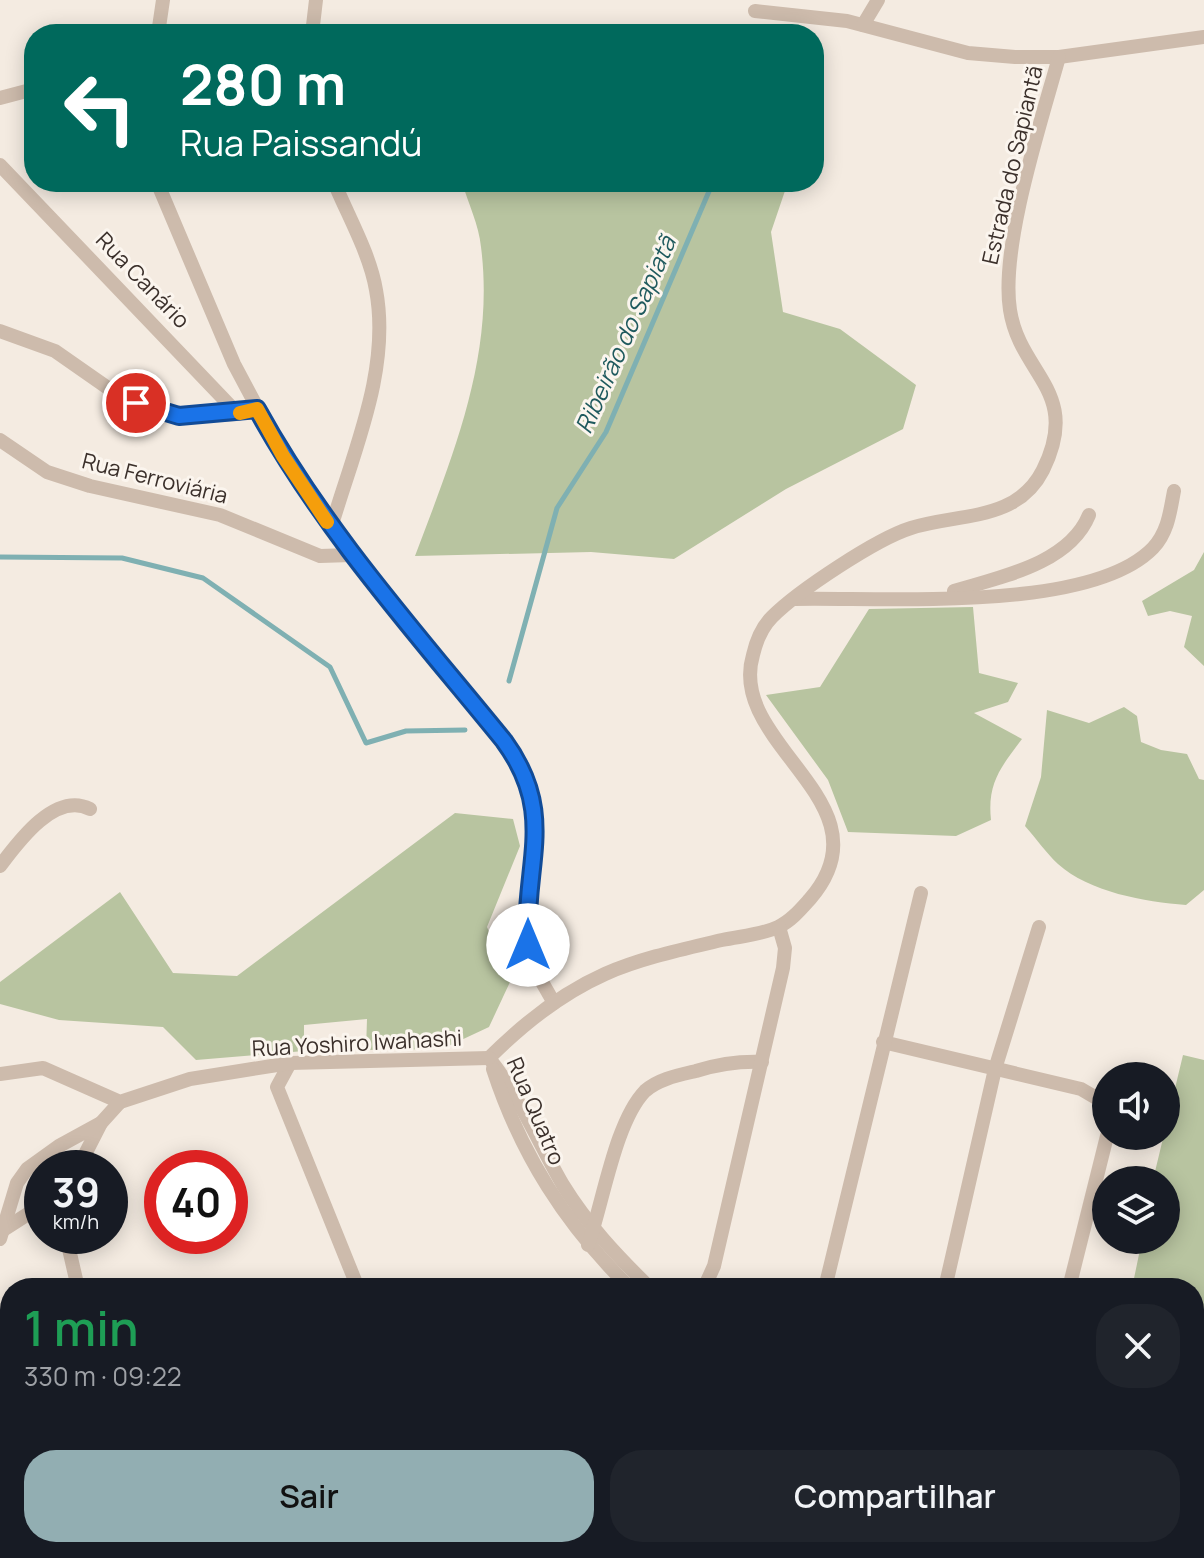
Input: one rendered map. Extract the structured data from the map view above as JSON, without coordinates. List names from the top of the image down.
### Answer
{
  "streets": {
    "street": [
      "Estrada do Sapiantã",
      "Rua Canário",
      "Rua Ferroviária",
      "Rua Yoshiro Iwahashi",
      "Rua Quatro"
    ]
  },
  "crossings": [
    ["Estrada do Sapiantã", "Rua Yoshiro Iwahashi"],
    ["Estrada do Sapiantã", "Rua Quatro"],
    ["Rua Yoshiro Iwahashi", "Rua Quatro"]
  ],
  "water": ["Ribeirão do Sapiatã"],
  "page": {
    "turn": ["280 m", "Rua Paissandú"],
    "speed": "39 km/h",
    "limit": "40",
    "heading": ["1 min", "330 m · 09:22"],
    "buttons": ["Sair", "Compartilhar"]
  }
}
